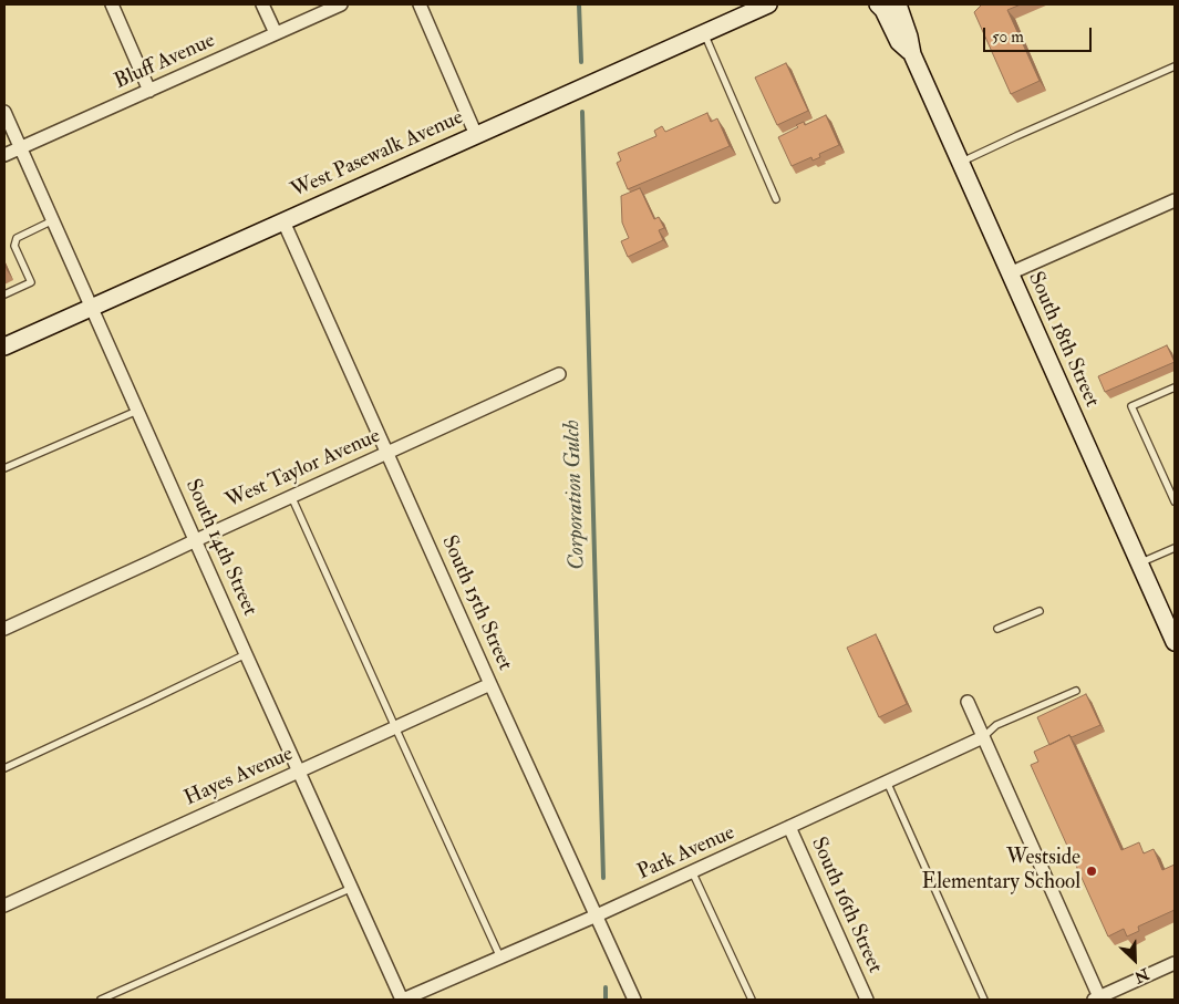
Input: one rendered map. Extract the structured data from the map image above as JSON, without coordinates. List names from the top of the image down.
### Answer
{
  "streets": {
    "street": [
      "Bluff Avenue",
      "West Pasewalk Avenue",
      "South 18th Street",
      "West Taylor Avenue",
      "South 14th Street",
      "South 15th Street",
      "Hayes Avenue",
      "Park Avenue",
      "South 16th Street"
    ]
  },
  "crossings": [
    ["Bluff Avenue", "South 14th Street"],
    ["West Pasewalk Avenue", "South 14th Street"],
    ["West Pasewalk Avenue", "South 15th Street"],
    ["West Taylor Avenue", "South 14th Street"],
    ["West Taylor Avenue", "South 15th Street"],
    ["South 14th Street", "Hayes Avenue"],
    ["South 14th Street", "Park Avenue"],
    ["South 15th Street", "Hayes Avenue"],
    ["South 15th Street", "Park Avenue"],
    ["Park Avenue", "South 16th Street"]
  ],
  "water": ["Corporation Gulch"],
  "places": ["Westside Elementary School"],
  "scale_bar": "50 m",
  "north": "bottom right"
}
